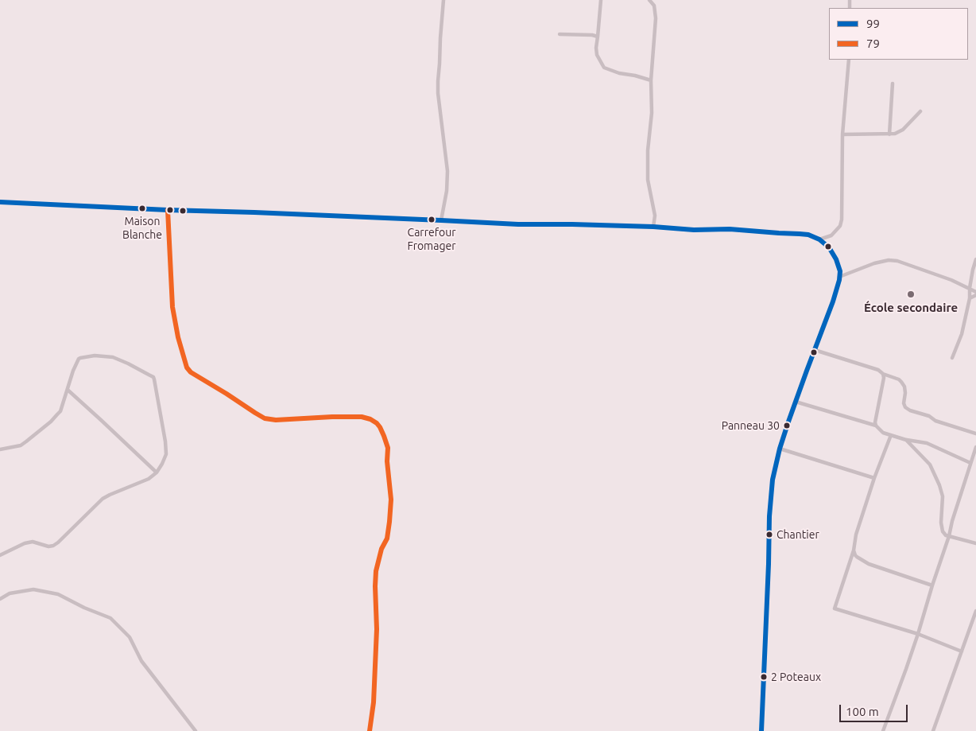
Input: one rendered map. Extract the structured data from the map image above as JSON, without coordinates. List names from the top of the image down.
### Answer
{
  "places": [
    "Maison Blanche",
    "Carrefour Fromager",
    "École secondaire",
    "Panneau 30",
    "Chantier",
    "2 Poteaux"
  ],
  "lines": ["transit line 99", "transit line 79"],
  "legend": ["99", "79"],
  "scale_bar": "100 m"
}
